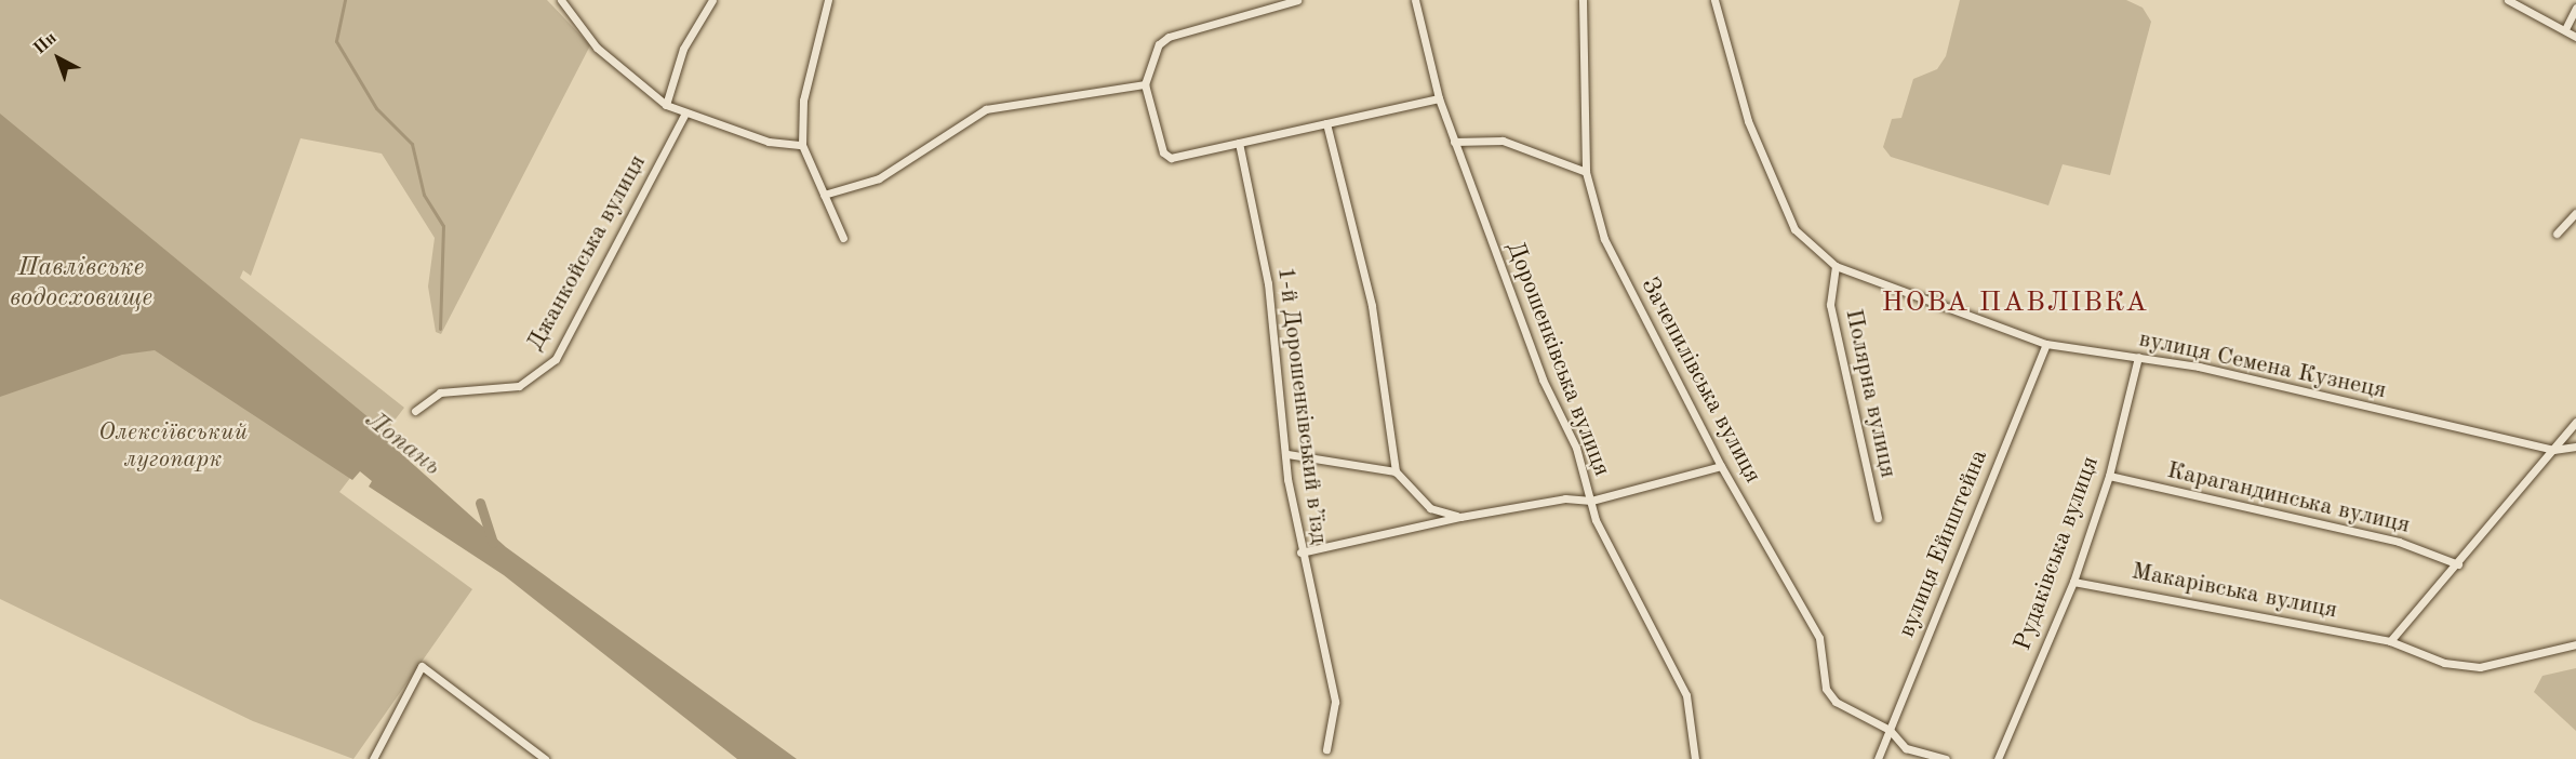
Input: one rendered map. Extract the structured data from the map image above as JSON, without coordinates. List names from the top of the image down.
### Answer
{
  "streets": {
    "street": [
      "Джанкойська вулиця",
      "Дорошенківська вулиця",
      "вулиця Семена Кузнеця",
      "Зачепилівська вулиця",
      "Полярна вулиця",
      "1-й Дорошенківський в’їзд",
      "Карагандинська вулиця",
      "вулиця Ейнштейна",
      "Рудаківська вулиця",
      "Макарівська вулиця"
    ]
  },
  "crossings": [
    ["вулиця Семена Кузнеця", "Полярна вулиця"],
    ["вулиця Семена Кузнеця", "вулиця Ейнштейна"],
    ["вулиця Семена Кузнеця", "Рудаківська вулиця"],
    ["Зачепилівська вулиця", "вулиця Ейнштейна"],
    ["Карагандинська вулиця", "Рудаківська вулиця"],
    ["Рудаківська вулиця", "Макарівська вулиця"]
  ],
  "districts": ["НОВА ПАВЛІВКА"],
  "water": ["Павлівське водосховище", "Лопань"],
  "parks": ["Олексіївський лугопарк"],
  "north": "top left"
}
